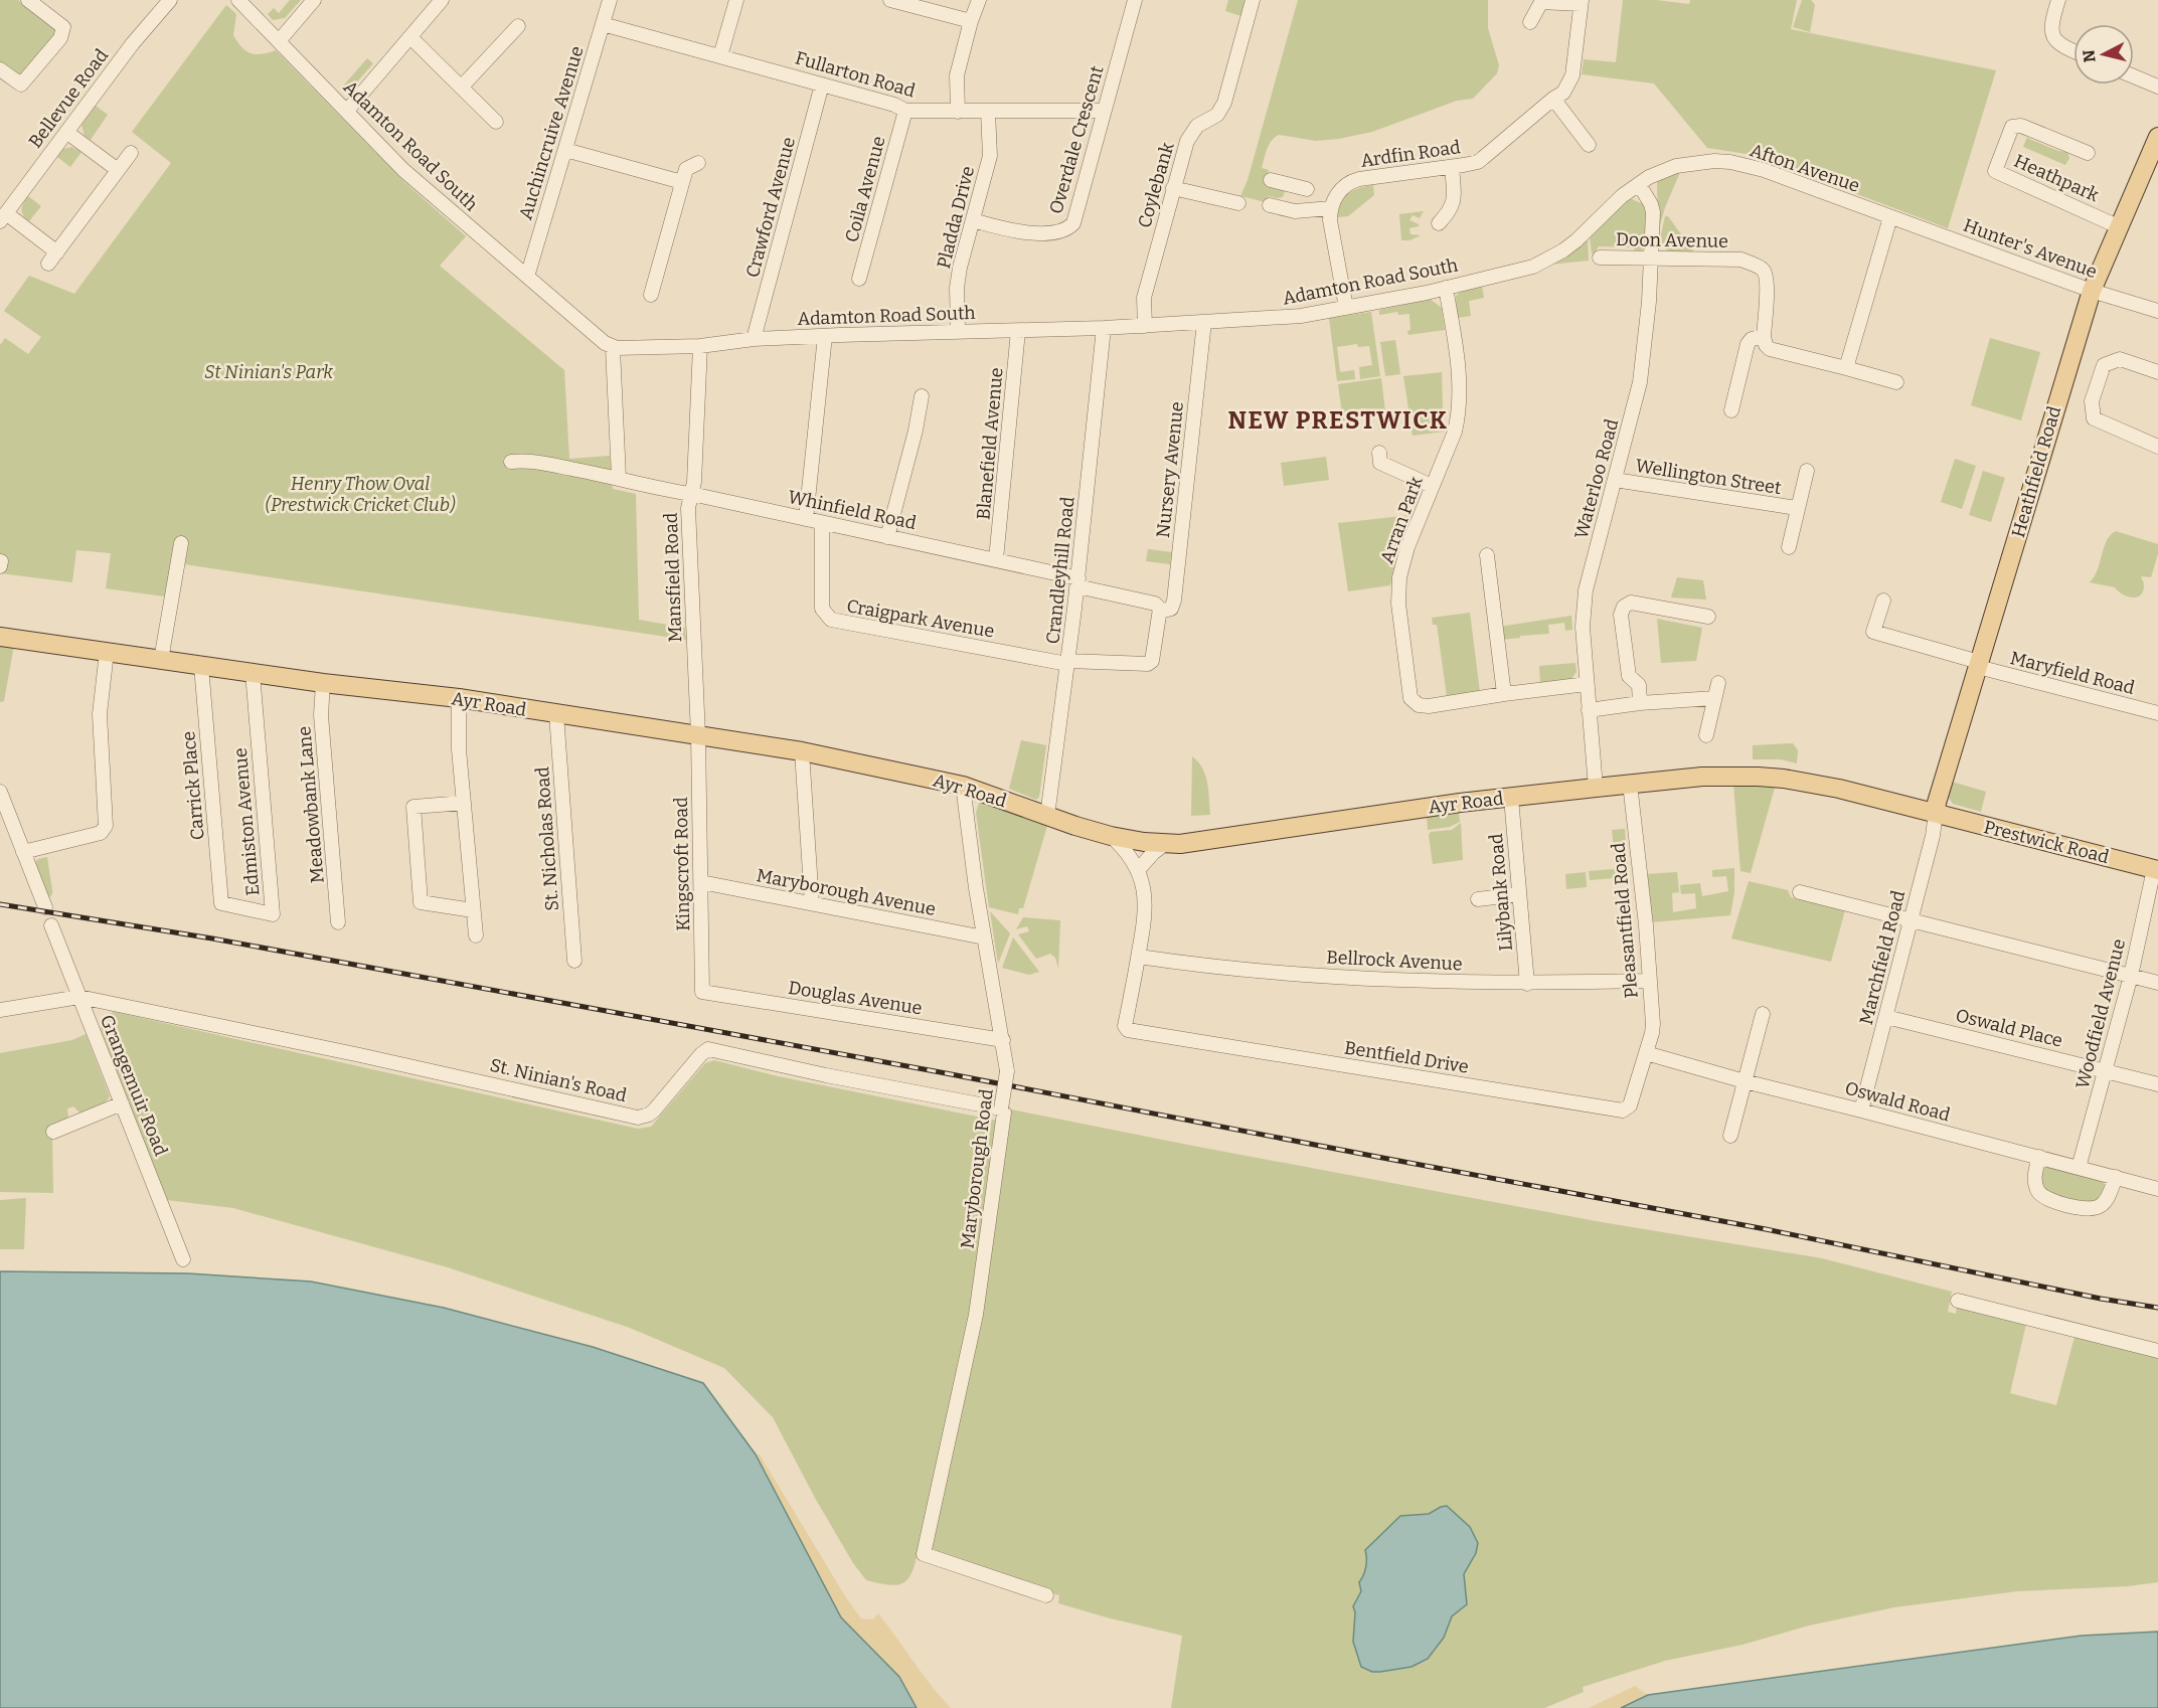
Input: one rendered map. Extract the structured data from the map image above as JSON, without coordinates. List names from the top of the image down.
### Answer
{
  "streets": {
    "main road": ["Heathfield Road", "Ayr Road", "Prestwick Road"],
    "street": [
      "Fullarton Road",
      "Bellevue Road",
      "Auchincruive Avenue",
      "Overdale Crescent",
      "Adamton Road South",
      "Ardfin Road",
      "Afton Avenue",
      "Heathpark",
      "Coylebank",
      "Coila Avenue",
      "Crawford Avenue",
      "Pladda Drive",
      "Doon Avenue",
      "Hunter's Avenue",
      "Blanefield Avenue",
      "Nursery Avenue",
      "Wellington Street",
      "Waterloo Road",
      "Whinfield Road",
      "Arran Park",
      "Crandleyhill Road",
      "Mansfield Road",
      "Craigpark Avenue",
      "Maryfield Road",
      "Carrick Place",
      "Meadowbank Lane",
      "Edmiston Avenue",
      "St. Nicholas Road",
      "Kingscroft Road",
      "Maryborough Avenue",
      "Lilybank Road",
      "Pleasantfield Road",
      "Marchfield Road",
      "Bellrock Avenue",
      "Douglas Avenue",
      "Woodfield Avenue",
      "Oswald Place",
      "Bentfield Drive",
      "St. Ninian's Road",
      "Grangemuir Road",
      "Oswald Road",
      "Maryborough Road"
    ]
  },
  "crossings": [
    ["Fullarton Road", "Auchincruive Avenue"],
    ["Fullarton Road", "Overdale Crescent"],
    ["Fullarton Road", "Coila Avenue"],
    ["Fullarton Road", "Crawford Avenue"],
    ["Fullarton Road", "Pladda Drive"],
    ["Auchincruive Avenue", "Adamton Road South"],
    ["Overdale Crescent", "Pladda Drive"],
    ["Adamton Road South", "Afton Avenue"],
    ["Adamton Road South", "Coylebank"],
    ["Adamton Road South", "Crawford Avenue"],
    ["Adamton Road South", "Pladda Drive"],
    ["Adamton Road South", "Blanefield Avenue"],
    ["Adamton Road South", "Nursery Avenue"],
    ["Adamton Road South", "Waterloo Road"],
    ["Adamton Road South", "Arran Park"],
    ["Adamton Road South", "Crandleyhill Road"],
    ["Adamton Road South", "Mansfield Road"],
    ["Afton Avenue", "Hunter's Avenue"],
    ["Afton Avenue", "Waterloo Road"],
    ["Heathpark", "Heathfield Road"],
    ["Doon Avenue", "Waterloo Road"],
    ["Hunter's Avenue", "Heathfield Road"],
    ["Blanefield Avenue", "Whinfield Road"],
    ["Nursery Avenue", "Whinfield Road"],
    ["Heathfield Road", "Maryfield Road"],
    ["Heathfield Road", "Ayr Road"],
    ["Heathfield Road", "Prestwick Road"],
    ["Heathfield Road", "Marchfield Road"],
    ["Wellington Street", "Waterloo Road"],
    ["Waterloo Road", "Arran Park"],
    ["Waterloo Road", "Ayr Road"],
    ["Whinfield Road", "Crandleyhill Road"],
    ["Whinfield Road", "Mansfield Road"],
    ["Whinfield Road", "Craigpark Avenue"],
    ["Crandleyhill Road", "Craigpark Avenue"],
    ["Crandleyhill Road", "Ayr Road"],
    ["Mansfield Road", "Ayr Road"],
    ["Mansfield Road", "Kingscroft Road"],
    ["Ayr Road", "Carrick Place"],
    ["Ayr Road", "Meadowbank Lane"],
    ["Ayr Road", "Edmiston Avenue"],
    ["Ayr Road", "St. Nicholas Road"],
    ["Ayr Road", "Prestwick Road"],
    ["Ayr Road", "Kingscroft Road"],
    ["Ayr Road", "Lilybank Road"],
    ["Ayr Road", "Pleasantfield Road"],
    ["Ayr Road", "Marchfield Road"],
    ["Ayr Road", "Maryborough Road"],
    ["Carrick Place", "Edmiston Avenue"],
    ["Prestwick Road", "Marchfield Road"],
    ["Prestwick Road", "Woodfield Avenue"],
    ["Kingscroft Road", "Maryborough Avenue"],
    ["Kingscroft Road", "Douglas Avenue"],
    ["Maryborough Avenue", "Maryborough Road"],
    ["Lilybank Road", "Bellrock Avenue"],
    ["Pleasantfield Road", "Bellrock Avenue"],
    ["Pleasantfield Road", "Bentfield Drive"],
    ["Pleasantfield Road", "Oswald Road"],
    ["Marchfield Road", "Oswald Place"],
    ["Marchfield Road", "Oswald Road"],
    ["Bellrock Avenue", "Bentfield Drive"],
    ["Douglas Avenue", "Maryborough Road"],
    ["Woodfield Avenue", "Oswald Place"],
    ["Woodfield Avenue", "Oswald Road"],
    ["Bentfield Drive", "Oswald Road"],
    ["St. Ninian's Road", "Grangemuir Road"],
    ["St. Ninian's Road", "Maryborough Road"]
  ],
  "districts": ["NEW PRESTWICK"],
  "parks": ["St Ninian's Park", "Henry Thow Oval (Prestwick Cricket Club)"],
  "north": "left"
}
